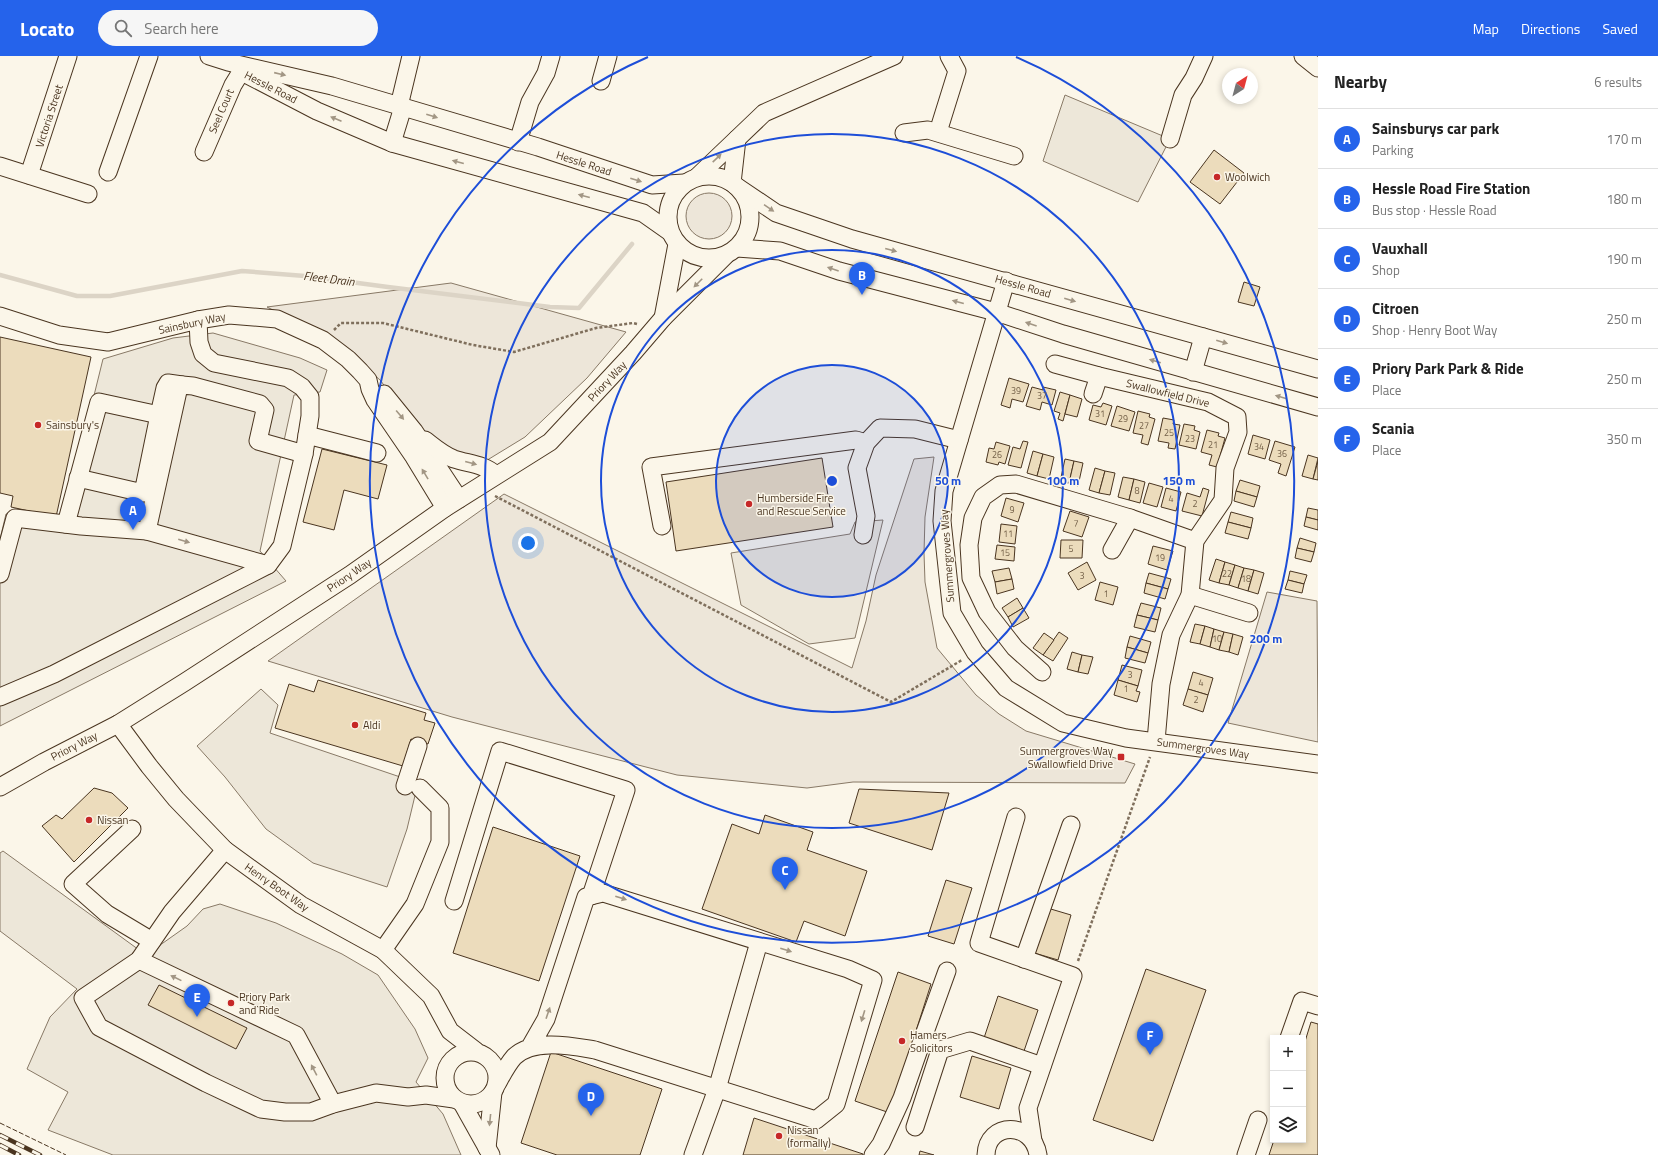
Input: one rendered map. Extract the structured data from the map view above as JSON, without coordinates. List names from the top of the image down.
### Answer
{
  "streets": {
    "street": [
      "Hessle Road",
      "Seel Court",
      "Victoria Street",
      "Sainsbury Way",
      "Priory Way",
      "Swallowfield Drive",
      "Summergroves Way",
      "Henry Boot Way"
    ]
  },
  "crossings": [
    ["Hessle Road", "Seel Court"],
    ["Hessle Road", "Priory Way"],
    ["Hessle Road", "Summergroves Way"],
    ["Sainsbury Way", "Priory Way"],
    ["Priory Way", "Henry Boot Way"],
    ["Swallowfield Drive", "Summergroves Way"]
  ],
  "water": ["Fleet Drain"],
  "places": {
    "other": [
      "Woolwich",
      "Sainsbury's",
      "Humberside Fire and Rescue Service",
      "Aldi",
      "Nissan",
      "Priory Park and Ride",
      "Hamers Solicitors",
      "Nissan (formally)"
    ],
    "transit": ["Summergroves Way Swallowfield Drive"]
  },
  "house_numbers": [
    "39",
    "37",
    "31",
    "29",
    "27",
    "25",
    "23",
    "21",
    "34",
    "36",
    "26",
    "8",
    "4",
    "2",
    "9",
    "7",
    "11",
    "5",
    "15",
    "19",
    "22",
    "3",
    "18",
    "1",
    "10",
    "3",
    "4",
    "1",
    "2"
  ],
  "north": "top right",
  "page": {
    "header": "Locato",
    "search": "Search here",
    "nav": ["Map", "Directions", "Saved"],
    "heading": ["Nearby", "6 results"],
    "list": [
      {
        "mark": "A",
        "name": "Sainsburys car park",
        "note": "Parking",
        "value": "170 m"
      },
      {
        "mark": "B",
        "name": "Hessle Road Fire Station",
        "note": "Bus stop · Hessle Road",
        "value": "180 m"
      },
      {
        "mark": "C",
        "name": "Vauxhall",
        "note": "Shop",
        "value": "190 m"
      },
      {
        "mark": "D",
        "name": "Citroen",
        "note": "Shop · Henry Boot Way",
        "value": "250 m"
      },
      {
        "mark": "E",
        "name": "Priory Park Park & Ride",
        "note": "Place",
        "value": "250 m"
      },
      {
        "mark": "F",
        "name": "Scania",
        "note": "Place",
        "value": "350 m"
      }
    ],
    "pins": [
      "B",
      "A",
      "C",
      "E",
      "F",
      "D"
    ],
    "map_buttons": ["+", "−"]
  },
  "rings": [
    "50 m",
    "100 m",
    "150 m",
    "200 m"
  ]
}
